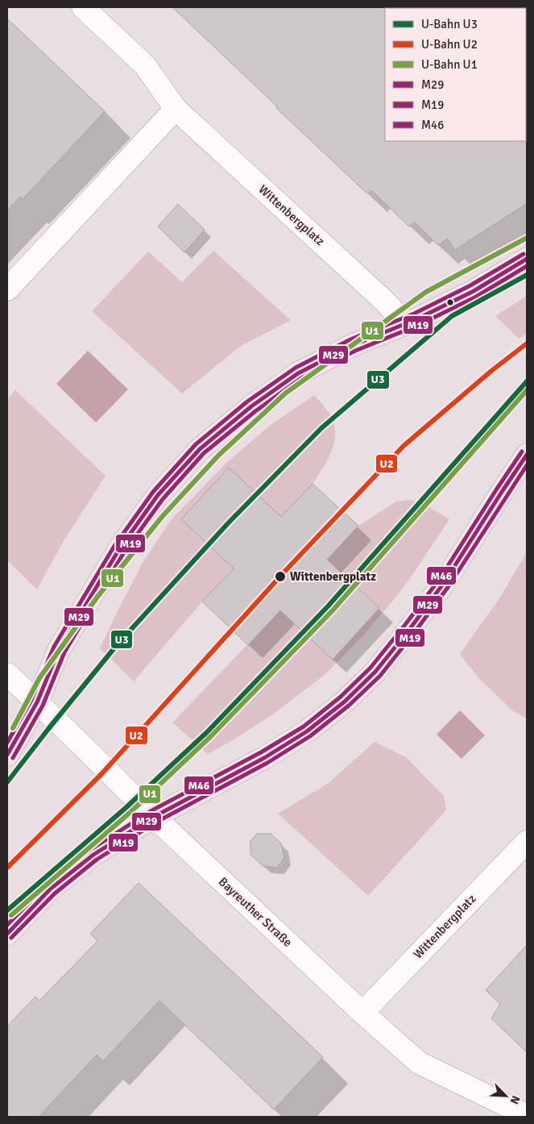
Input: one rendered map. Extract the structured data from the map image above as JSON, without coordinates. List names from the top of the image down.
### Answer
{
  "streets": {
    "street": ["Wittenbergplatz", "Bayreuther Straße"]
  },
  "crossings": [
    ["Wittenbergplatz", "Bayreuther Straße"]
  ],
  "places": ["Wittenbergplatz"],
  "lines": [
    "metro line U1",
    "transit line M46",
    "transit line M29",
    "transit line M19",
    "metro line U3",
    "metro line U2"
  ],
  "legend": [
    "U-Bahn U3",
    "U-Bahn U2",
    "U-Bahn U1",
    "M29",
    "M19",
    "M46"
  ],
  "north": "bottom right"
}
